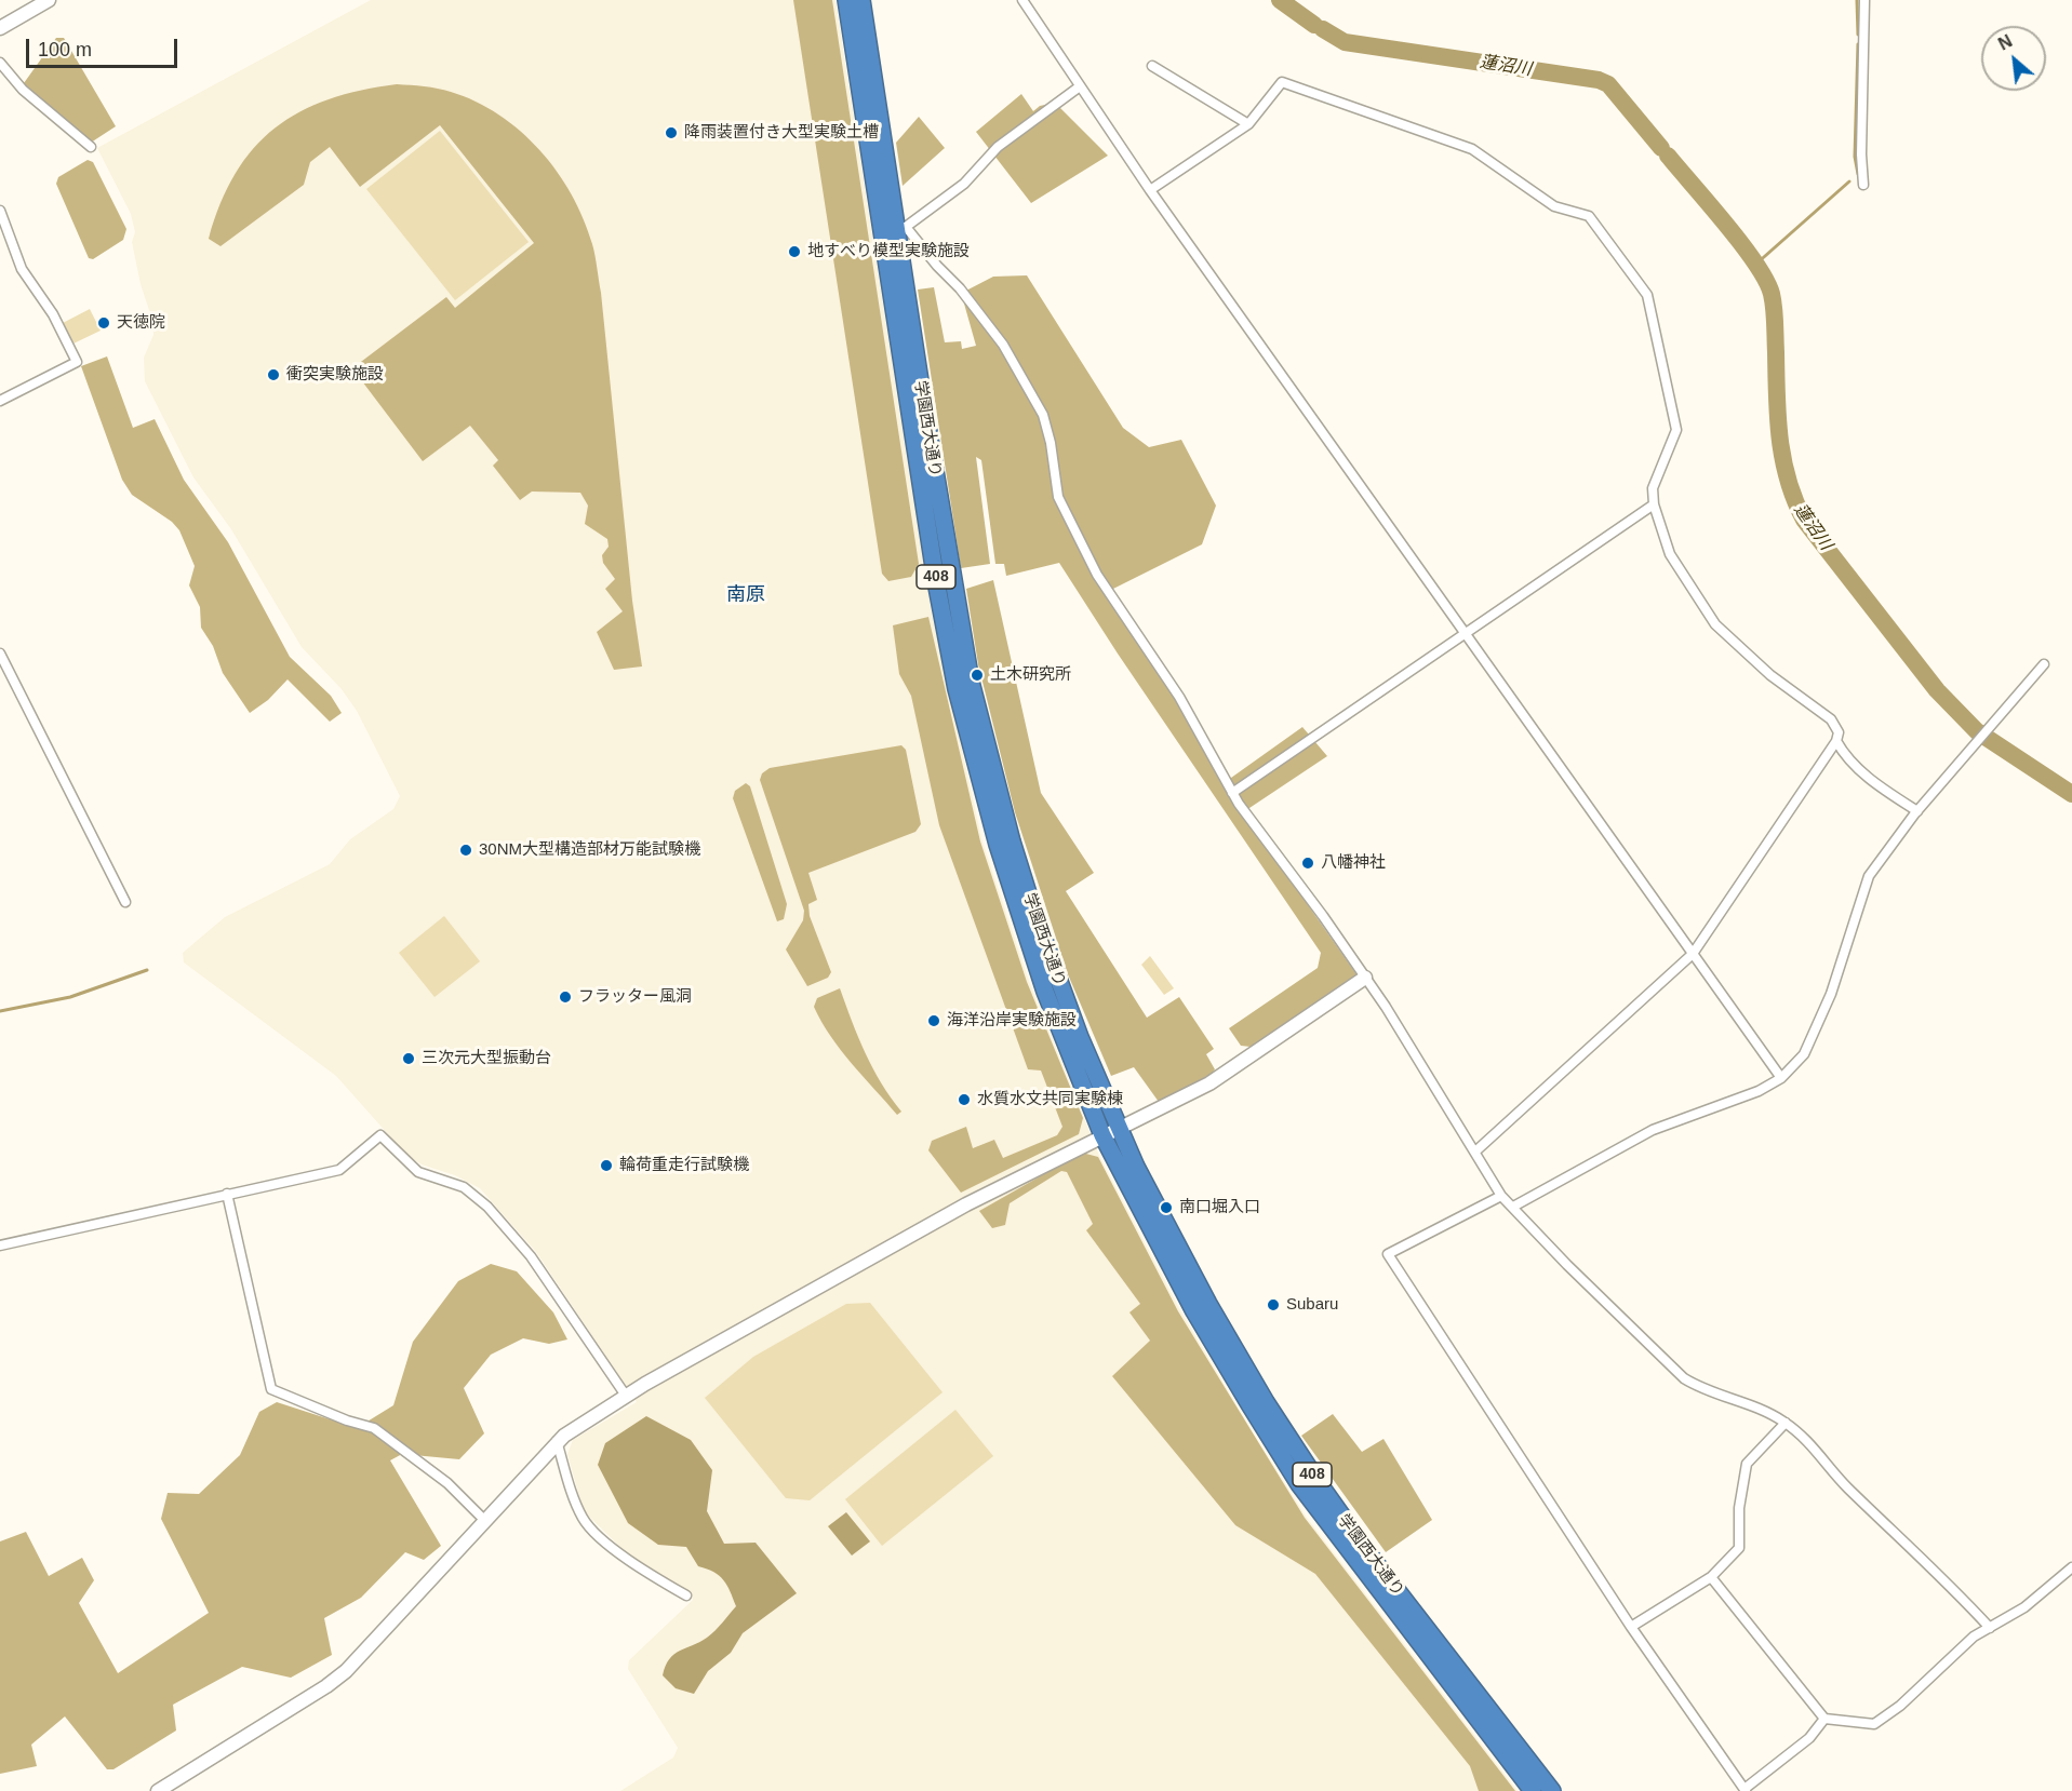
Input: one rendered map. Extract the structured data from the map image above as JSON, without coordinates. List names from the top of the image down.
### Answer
{
  "streets": {
    "highway": ["学園西大通り", "408"]
  },
  "districts": ["南原"],
  "water": ["蓮沼川"],
  "places": [
    "降雨装置付き大型実験土槽",
    "地すべり模型実験施設",
    "天徳院",
    "衝突実験施設",
    "土木研究所",
    "30NM大型構造部材万能試験機",
    "八幡神社",
    "フラッター風洞",
    "海洋沿岸実験施設",
    "三次元大型振動台",
    "水質水文共同実験棟",
    "輪荷重走行試験機",
    "南口堀入口",
    "Subaru"
  ],
  "scale_bar": "100 m",
  "north": "top left"
}
